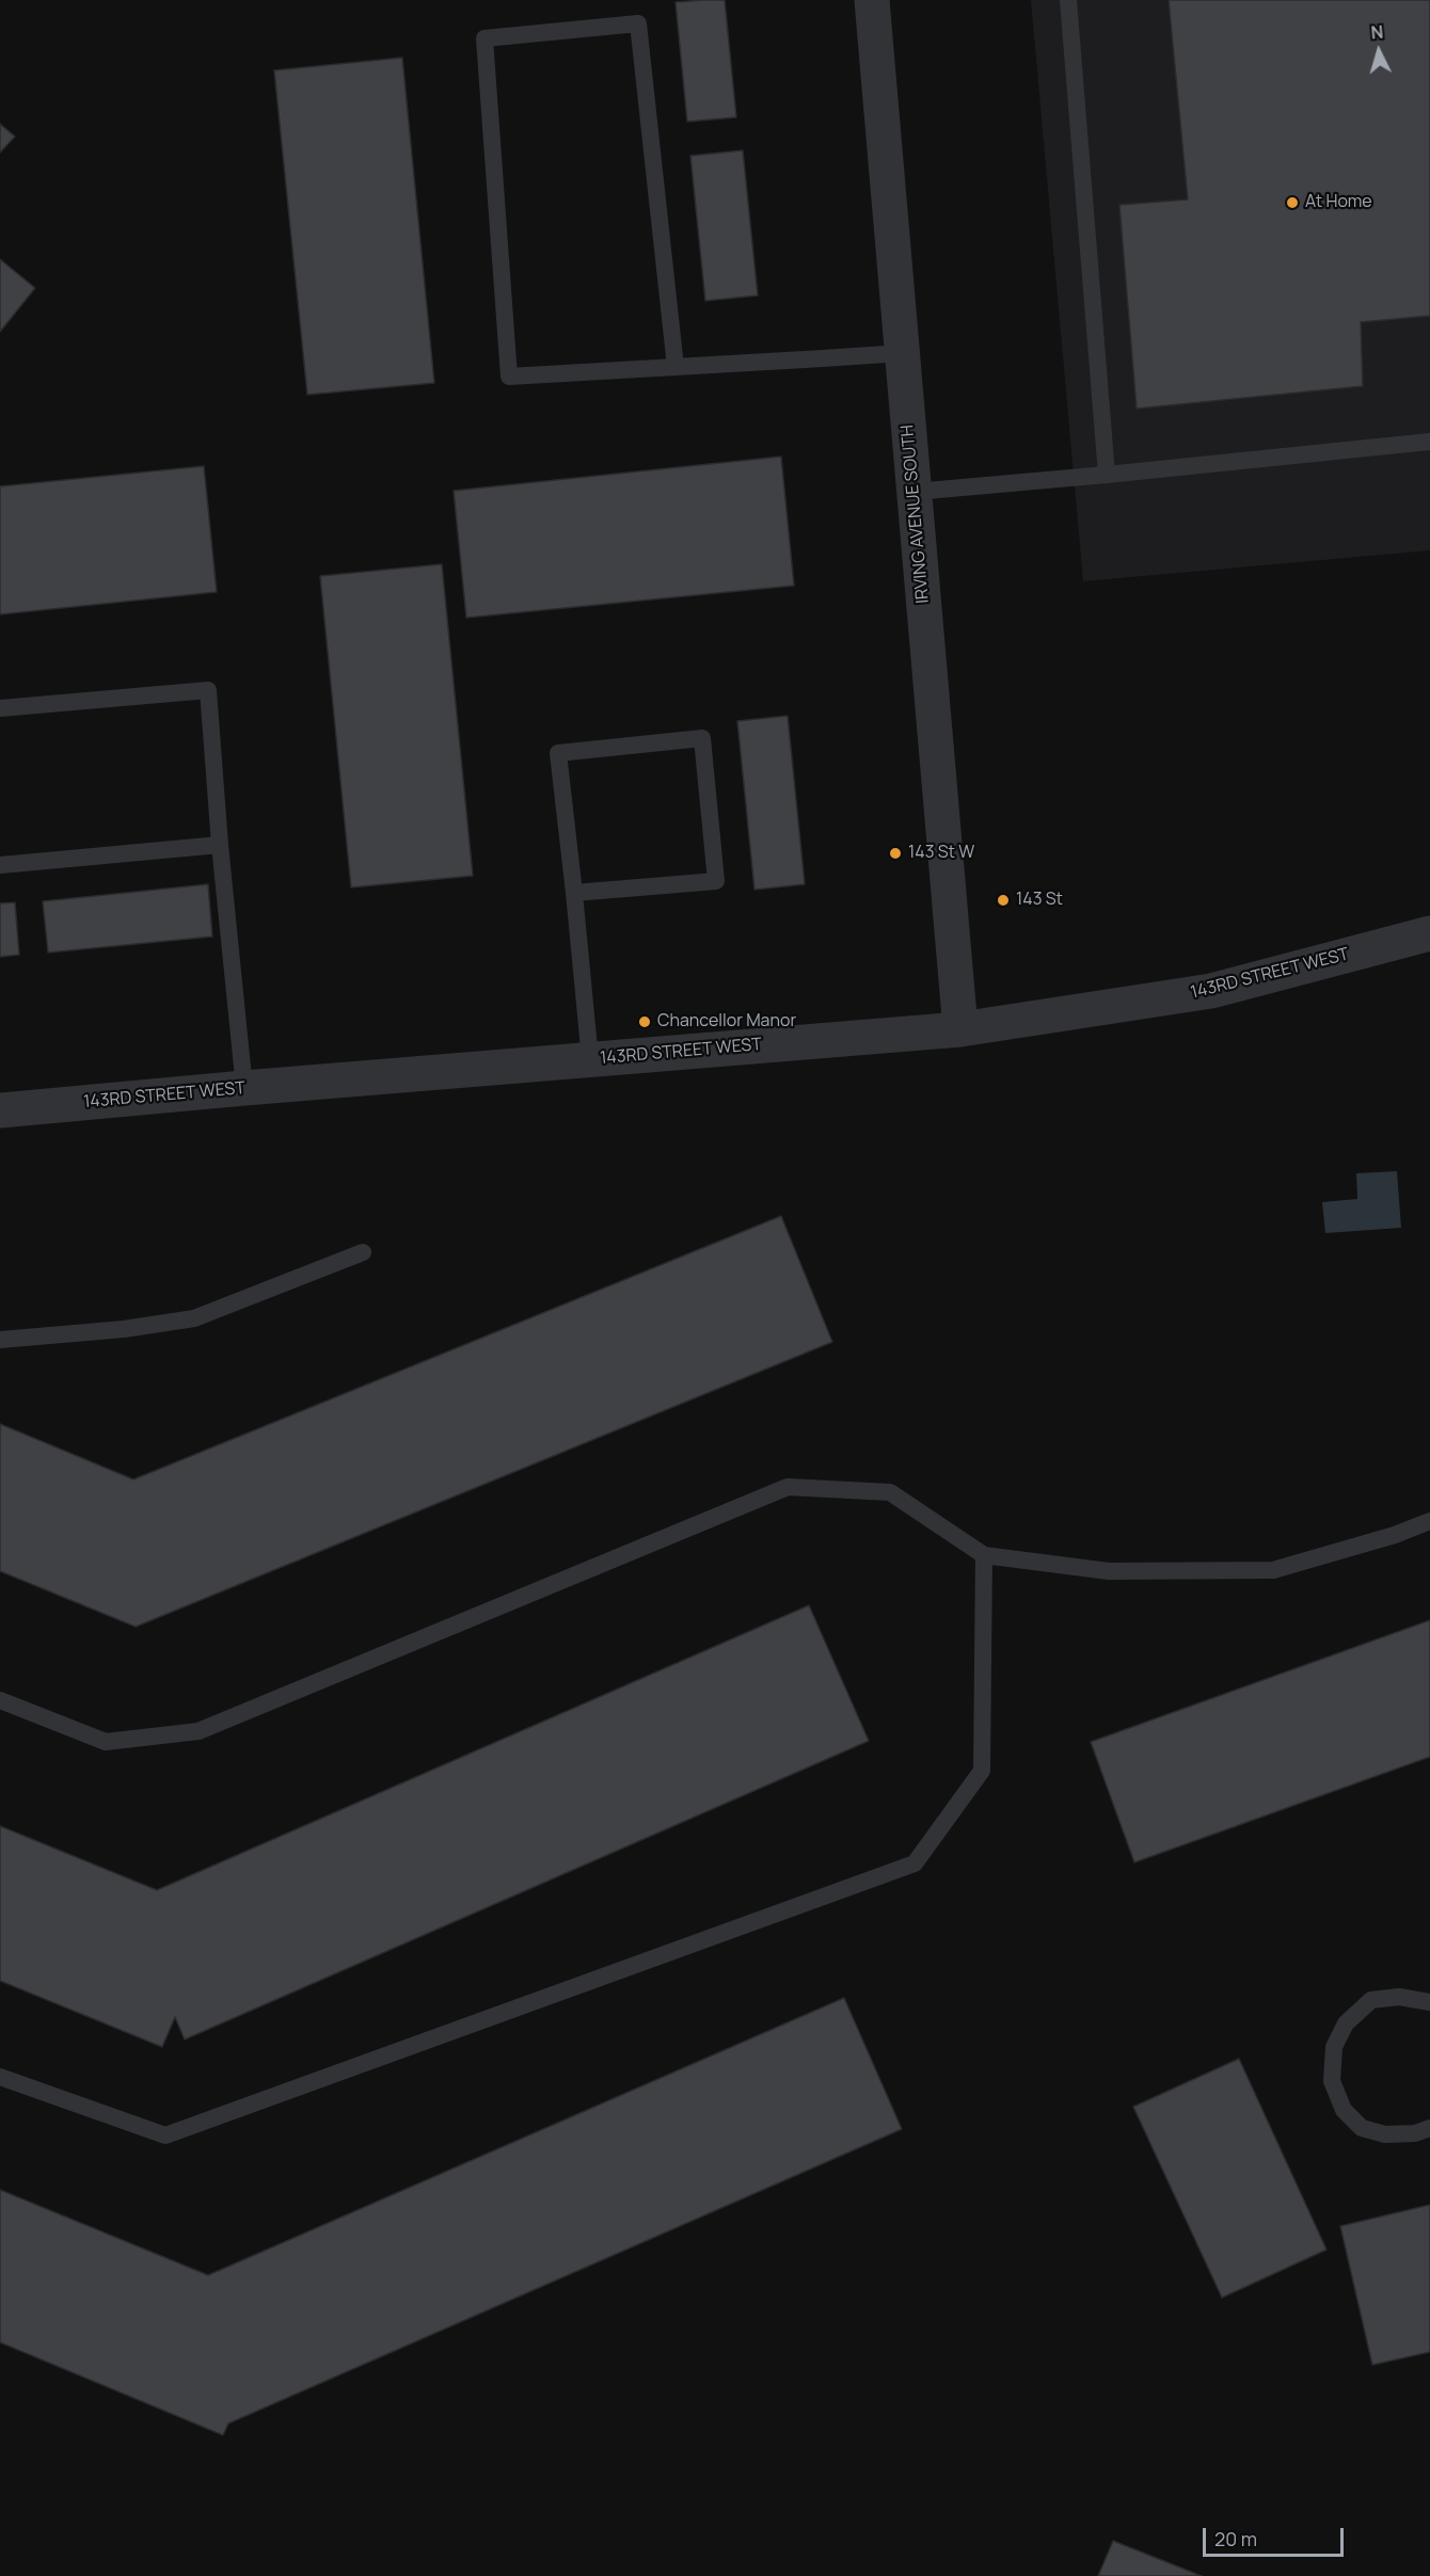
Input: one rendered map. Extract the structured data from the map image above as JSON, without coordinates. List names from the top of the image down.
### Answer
{
  "streets": {
    "street": ["IRVING AVENUE SOUTH", "143RD STREET WEST"]
  },
  "crossings": [
    ["IRVING AVENUE SOUTH", "143RD STREET WEST"]
  ],
  "places": [
    "At Home",
    "143 St W",
    "143 St",
    "Chancellor Manor"
  ],
  "scale_bar": "20 m",
  "north": "top"
}
